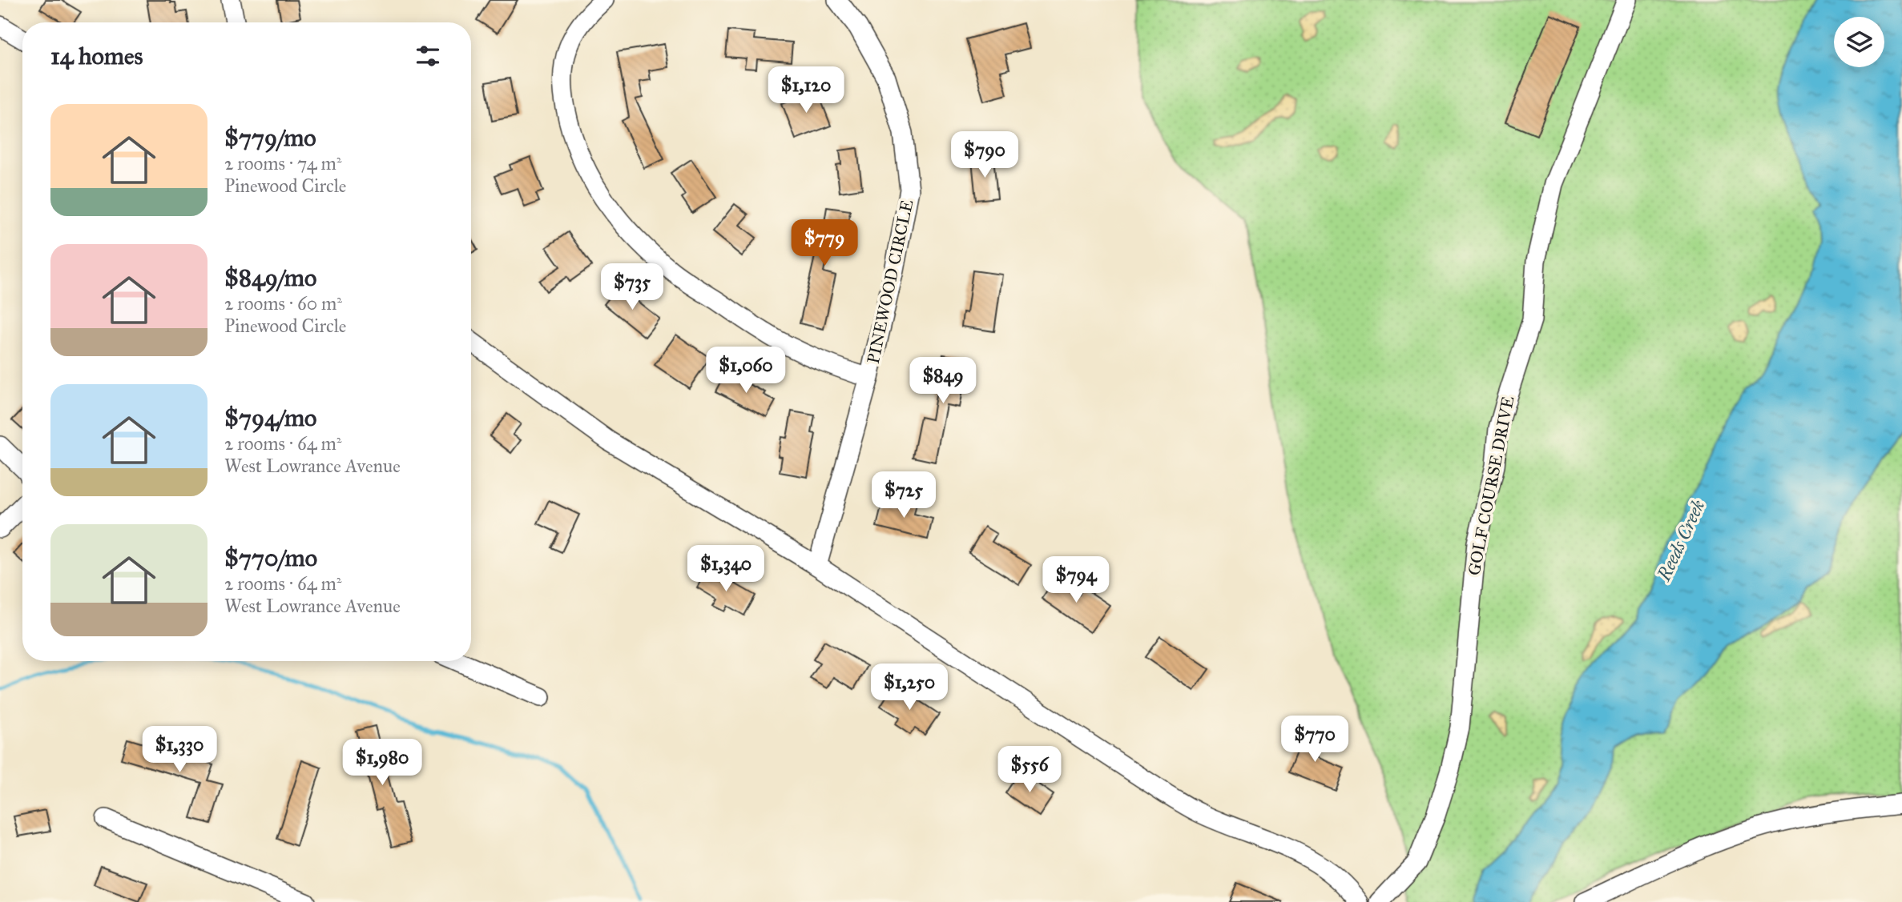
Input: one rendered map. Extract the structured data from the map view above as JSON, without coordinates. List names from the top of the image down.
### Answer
{
  "streets": {
    "street": ["PINEWOOD CIRCLE", "GOLF COURSE DRIVE"]
  },
  "water": ["Reeds Creek"],
  "page": {
    "heading": "14 homes",
    "price": [
      "$1,120",
      "$790",
      "$779",
      "$735",
      "$1,060",
      "$849",
      "$725",
      "$1,340",
      "$794",
      "$1,250",
      "$770",
      "$1,330",
      "$1,980",
      "$556"
    ],
    "list": [
      {
        "name": "$779/mo",
        "note": "2 rooms · 74 m² · Pinewood Circle"
      },
      {
        "name": "$849/mo",
        "note": "2 rooms · 60 m² · Pinewood Circle"
      },
      {
        "name": "$794/mo",
        "note": "2 rooms · 64 m² · West Lowrance Avenue"
      },
      {
        "name": "$770/mo",
        "note": "2 rooms · 64 m² · West Lowrance Avenue"
      }
    ]
  }
}
